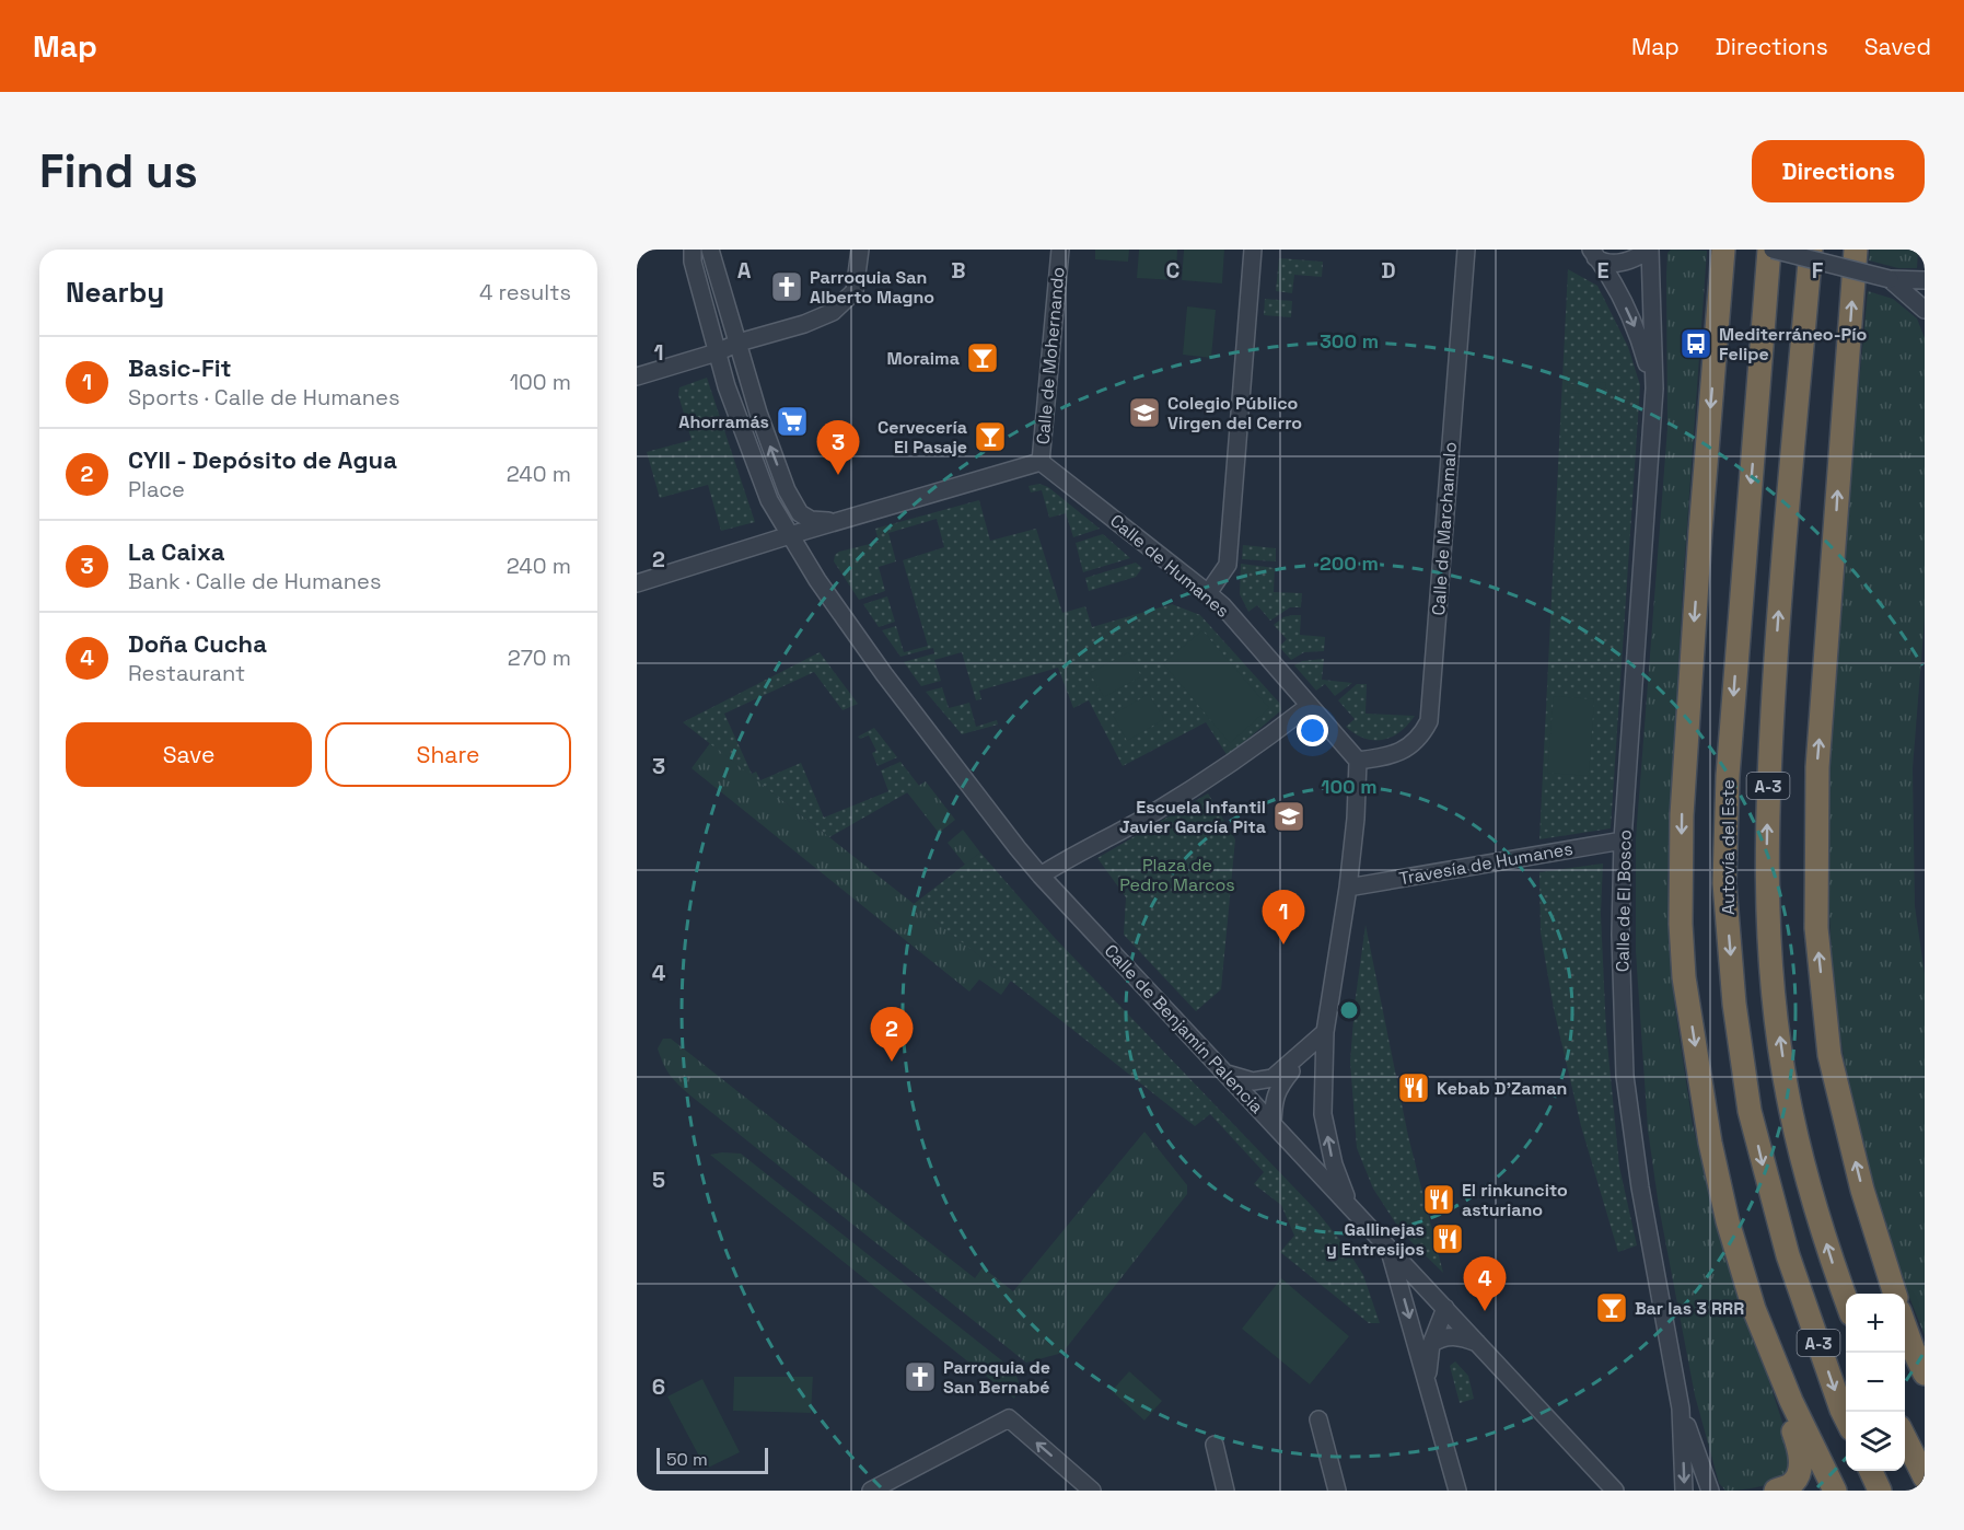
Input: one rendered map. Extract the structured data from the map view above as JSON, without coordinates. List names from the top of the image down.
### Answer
{
  "streets": {
    "highway": ["A-3", "Autovía del Este"],
    "street": [
      "Calle de Mohernando",
      "Calle de Marchamalo",
      "Calle de Humanes",
      "Travesía de Humanes",
      "Calle de El Bosco",
      "Calle de Benjamín Palencia"
    ]
  },
  "crossings": [
    ["Calle de Mohernando", "Calle de Humanes"],
    ["Calle de Marchamalo", "Calle de Humanes"],
    ["Travesía de Humanes", "Calle de El Bosco"]
  ],
  "parks": ["Plaza de Pedro Marcos"],
  "places": {
    "church": ["Parroquia San Alberto Magno", "Parroquia de San Bernabé"],
    "bus stop": ["Mediterráneo-Pío Felipe"],
    "bar": ["Moraima", "Cervecería El Pasaje", "Bar las 3 RRR"],
    "school or university": ["Colegio Público Virgen del Cerro", "Escuela Infantil Javier García Pita"],
    "supermarket": ["Ahorramás"],
    "restaurant": ["Kebab D'Zaman", "El rinkuncito asturiano", "Gallinejas y Entresijos"]
  },
  "scale_bar": "50 m",
  "page": {
    "header": "Map",
    "nav": ["Map", "Directions", "Saved"],
    "buttons": [
      "Directions",
      ["Save", "Share"]
    ],
    "title": "Find us",
    "heading": ["Nearby", "4 results"],
    "list": [
      {
        "mark": "1",
        "name": "Basic-Fit",
        "note": "Sports · Calle de Humanes",
        "value": "100 m"
      },
      {
        "mark": "2",
        "name": "CYII - Depósito de Agua",
        "note": "Place",
        "value": "240 m"
      },
      {
        "mark": "3",
        "name": "La Caixa",
        "note": "Bank · Calle de Humanes",
        "value": "240 m"
      },
      {
        "mark": "4",
        "name": "Doña Cucha",
        "note": "Restaurant",
        "value": "270 m"
      }
    ],
    "pins": [
      "3",
      "1",
      "2",
      "4"
    ],
    "map_buttons": ["+", "−"],
    "scale": "50 m"
  },
  "grid": {
    "columns": [
      "A",
      "B",
      "C",
      "D",
      "E",
      "F"
    ],
    "rows": [
      "1",
      "2",
      "3",
      "4",
      "5",
      "6"
    ]
  },
  "rings": ["300 m", "200 m", "100 m"]
}
